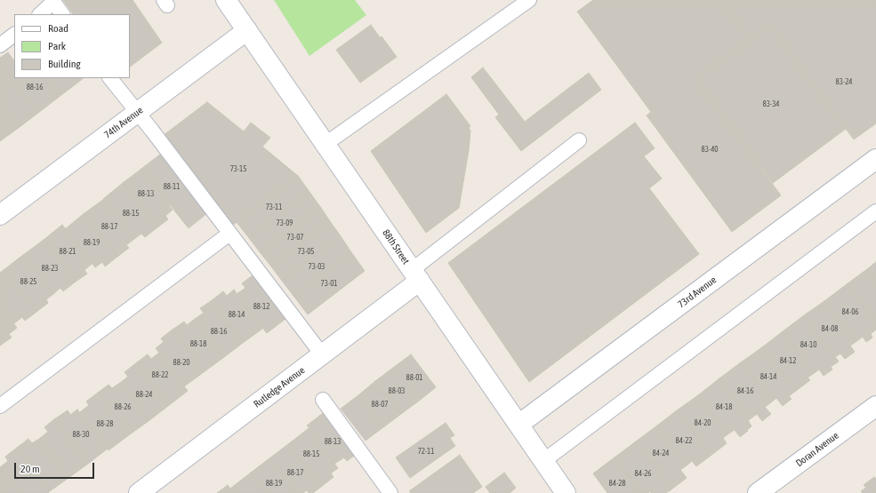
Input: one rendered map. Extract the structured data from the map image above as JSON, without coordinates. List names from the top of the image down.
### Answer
{
  "streets": {
    "street": [
      "74th Avenue",
      "88th Street",
      "73rd Avenue",
      "Rutledge Avenue",
      "Doran Avenue"
    ]
  },
  "crossings": [
    ["74th Avenue", "88th Street"],
    ["88th Street", "73rd Avenue"],
    ["88th Street", "Rutledge Avenue"]
  ],
  "house_numbers": [
    "83-24",
    "88-16",
    "83-34",
    "83-40",
    "73-15",
    "88-11",
    "88-13",
    "73-11",
    "88-15",
    "73-09",
    "88-17",
    "73-07",
    "88-19",
    "88-21",
    "73-05",
    "73-03",
    "88-23",
    "88-25",
    "73-01",
    "88-12",
    "84-06",
    "88-14",
    "84-08",
    "88-16",
    "88-18",
    "84-10",
    "84-12",
    "88-20",
    "88-22",
    "84-14",
    "88-01",
    "88-03",
    "84-16",
    "88-24",
    "88-07",
    "88-26",
    "84-18",
    "84-20",
    "88-28",
    "88-30",
    "84-22",
    "88-13",
    "72-11",
    "84-24",
    "88-15",
    "88-17",
    "84-26",
    "88-19",
    "84-28"
  ],
  "legend": ["Road", "Park", "Building"],
  "scale_bar": "20 m"
}
